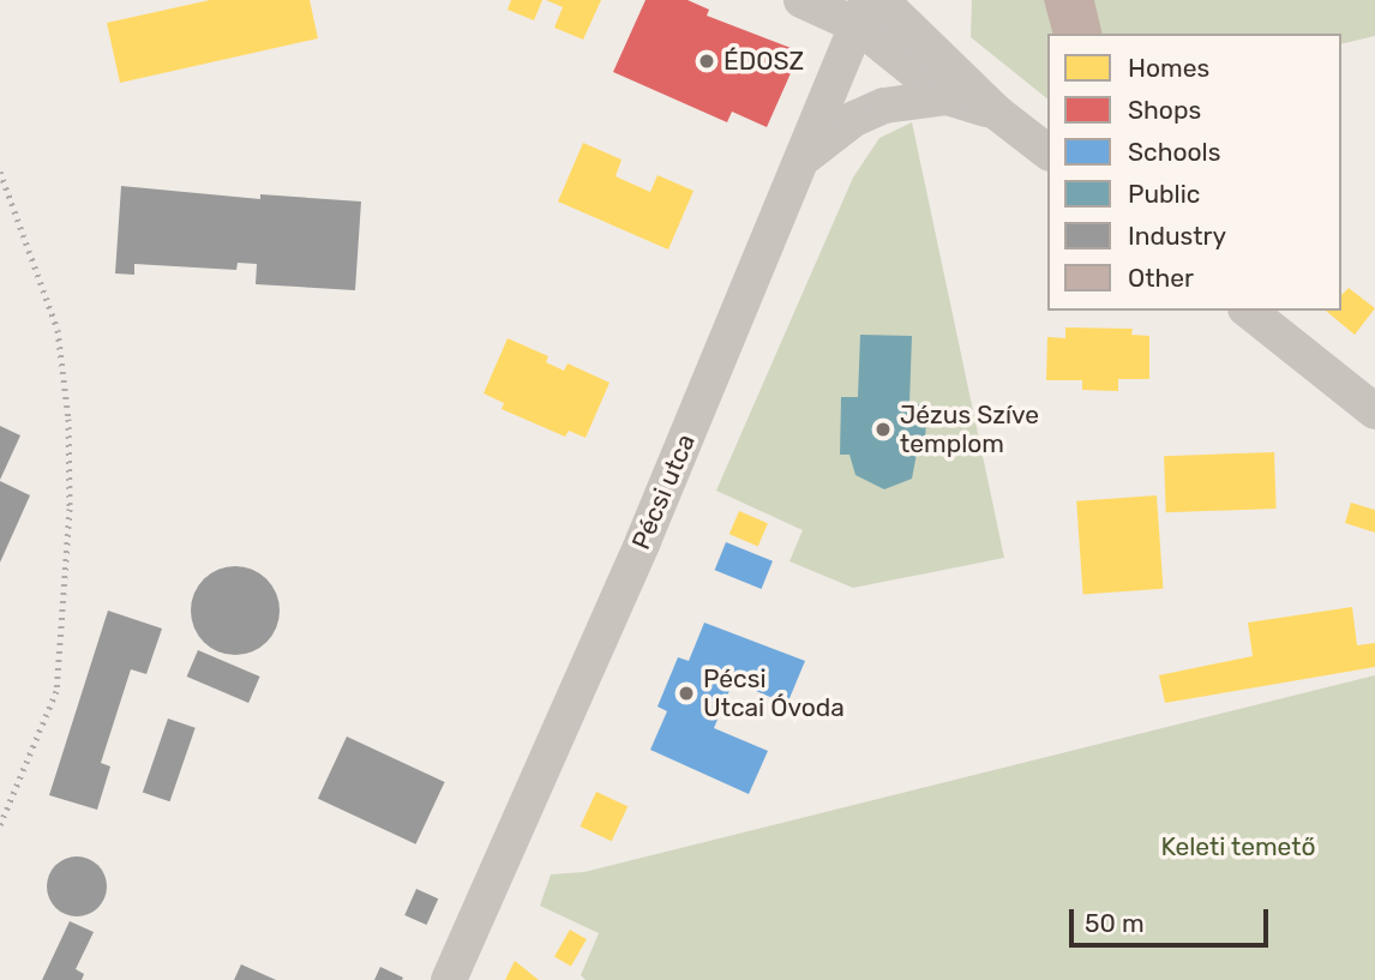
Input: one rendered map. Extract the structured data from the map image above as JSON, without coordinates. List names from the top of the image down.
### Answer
{
  "streets": {
    "street": ["Pécsi utca"]
  },
  "parks": ["Keleti temető"],
  "places": ["ÉDOSZ", "Jézus Szíve templom", "Pécsi Utcai Óvoda"],
  "legend": [
    "Homes",
    "Shops",
    "Schools",
    "Public",
    "Industry",
    "Other"
  ],
  "scale_bar": "50 m"
}
